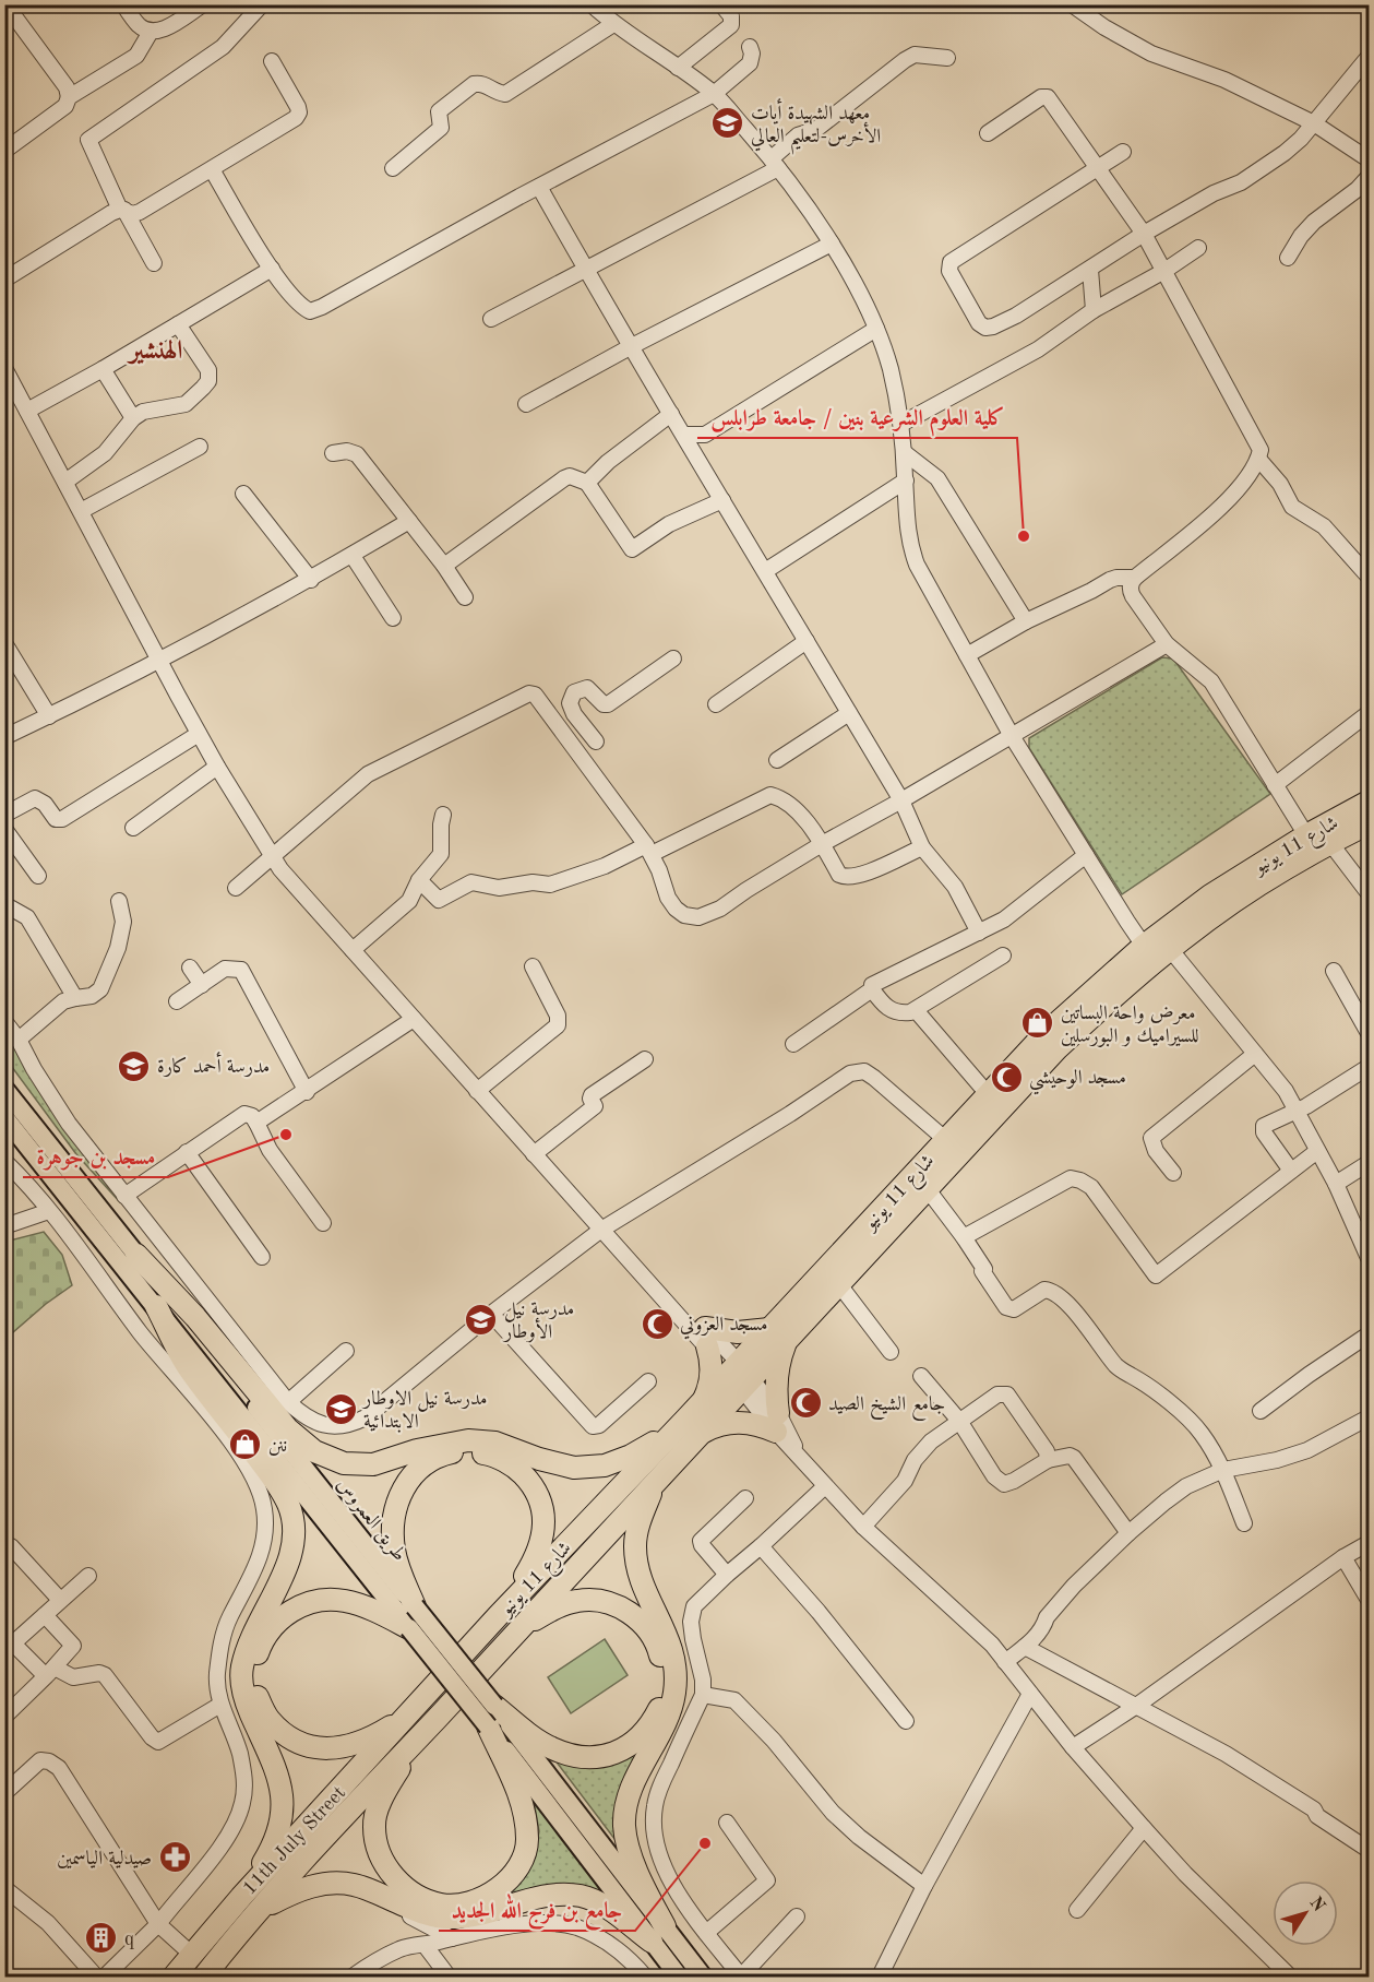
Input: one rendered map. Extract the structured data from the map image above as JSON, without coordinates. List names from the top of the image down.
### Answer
{
  "streets": {
    "highway": ["شارع 11 يونيو", "11th July Street"],
    "main road": ["طريق العمروس"]
  },
  "crossings": [
    ["شارع 11 يونيو", "11th July Street"]
  ],
  "districts": ["الهنشير"],
  "places": {
    "school or university": [
      "معهد الشهيدة أيات الأخرس-لتعليم العالي",
      "مدرسة أحمد كارة",
      "مدرسة نيل الأوطار",
      "مدرسة نيل الاوطار الابتدائية"
    ],
    "other": ["كلية العلوم الشرعية بنين / جامعة طرابلس", "مسجد بن جوهرة", "جامع بن فرج الله الجديد"],
    "shop": ["معرض واحة البساتين للسيراميك و البورسلين", "ننن"],
    "mosque": ["مسجد الوحيشي", "مسجد العزوني", "جامع الشيخ الصيد"],
    "pharmacy": ["صيدلية الياسمين"],
    "building": ["q"]
  },
  "north": "top right"
}
